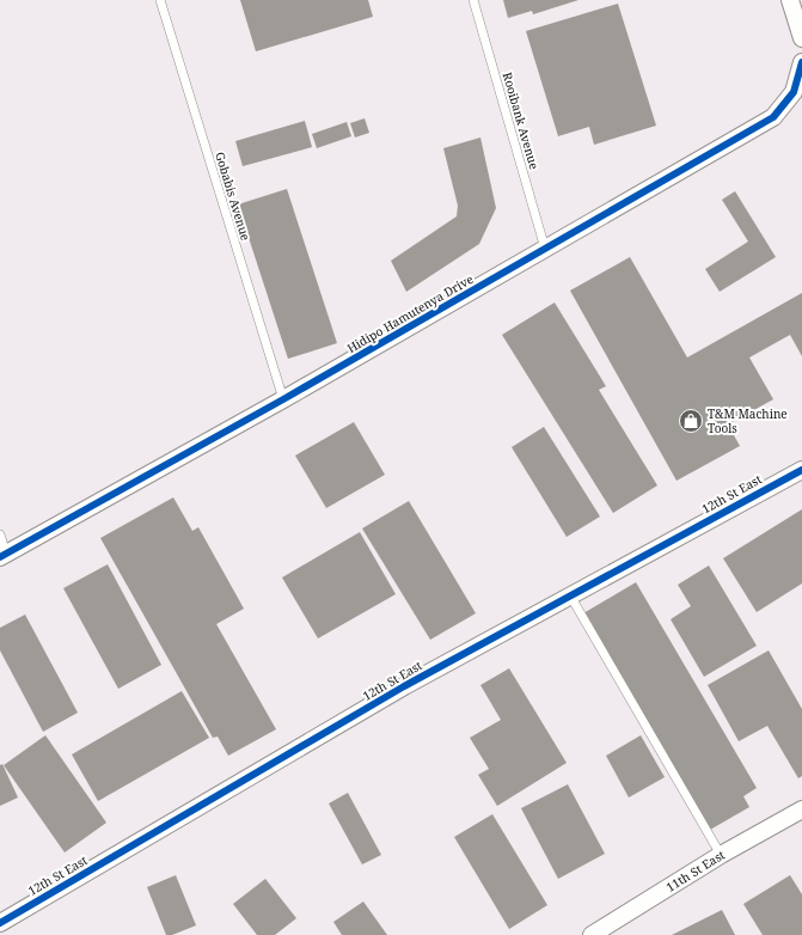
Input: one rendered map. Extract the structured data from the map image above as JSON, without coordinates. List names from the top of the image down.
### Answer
{
  "streets": {
    "street": ["Hidipo Hamutenya Drive", "12th St East", "11th St East"],
    "lane": ["Rooibank Avenue", "Gobabis Avenue"]
  },
  "crossings": [
    ["Rooibank Avenue", "Hidipo Hamutenya Drive"],
    ["Gobabis Avenue", "Hidipo Hamutenya Drive"]
  ],
  "places": {
    "shop": ["T&M Machine Tools"]
  }
}
